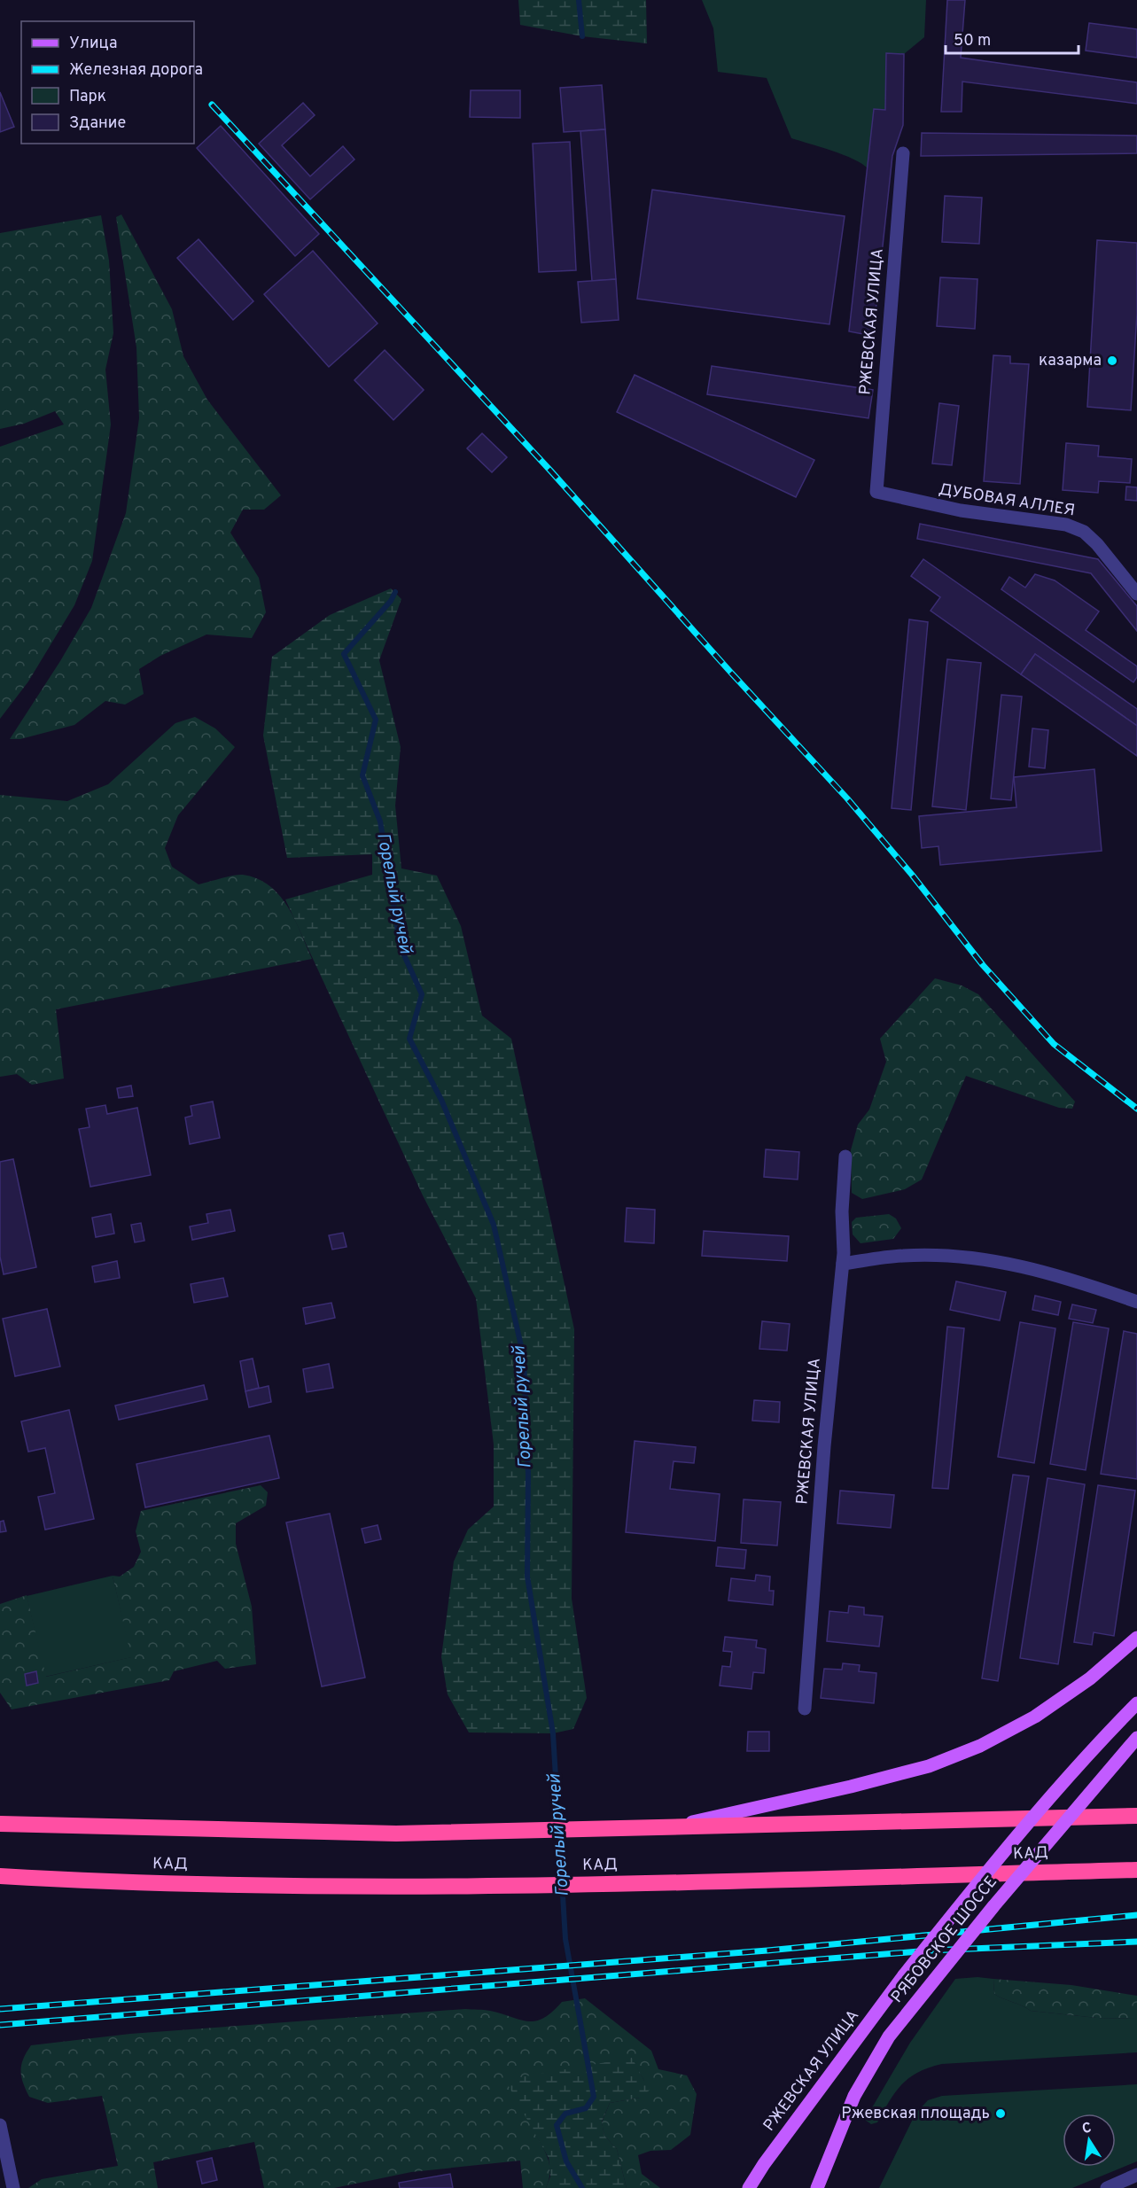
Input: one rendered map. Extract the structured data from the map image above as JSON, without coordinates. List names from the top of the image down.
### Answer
{
  "streets": {
    "highway": ["КАД"],
    "main road": ["РЖЕВСКАЯ УЛИЦА", "РЯБОВСКОЕ ШОССЕ"],
    "street": ["ДУБОВАЯ АЛЛЕЯ"]
  },
  "crossings": [
    ["РЖЕВСКАЯ УЛИЦА", "ДУБОВАЯ АЛЛЕЯ"],
    ["РЖЕВСКАЯ УЛИЦА", "РЯБОВСКОЕ ШОССЕ"]
  ],
  "water": ["Горелый ручей"],
  "places": ["казарма", "Ржевская площадь"],
  "legend": [
    "Улица",
    "Железная дорога",
    "Парк",
    "Здание"
  ],
  "scale_bar": "50 m",
  "north": "top"
}
